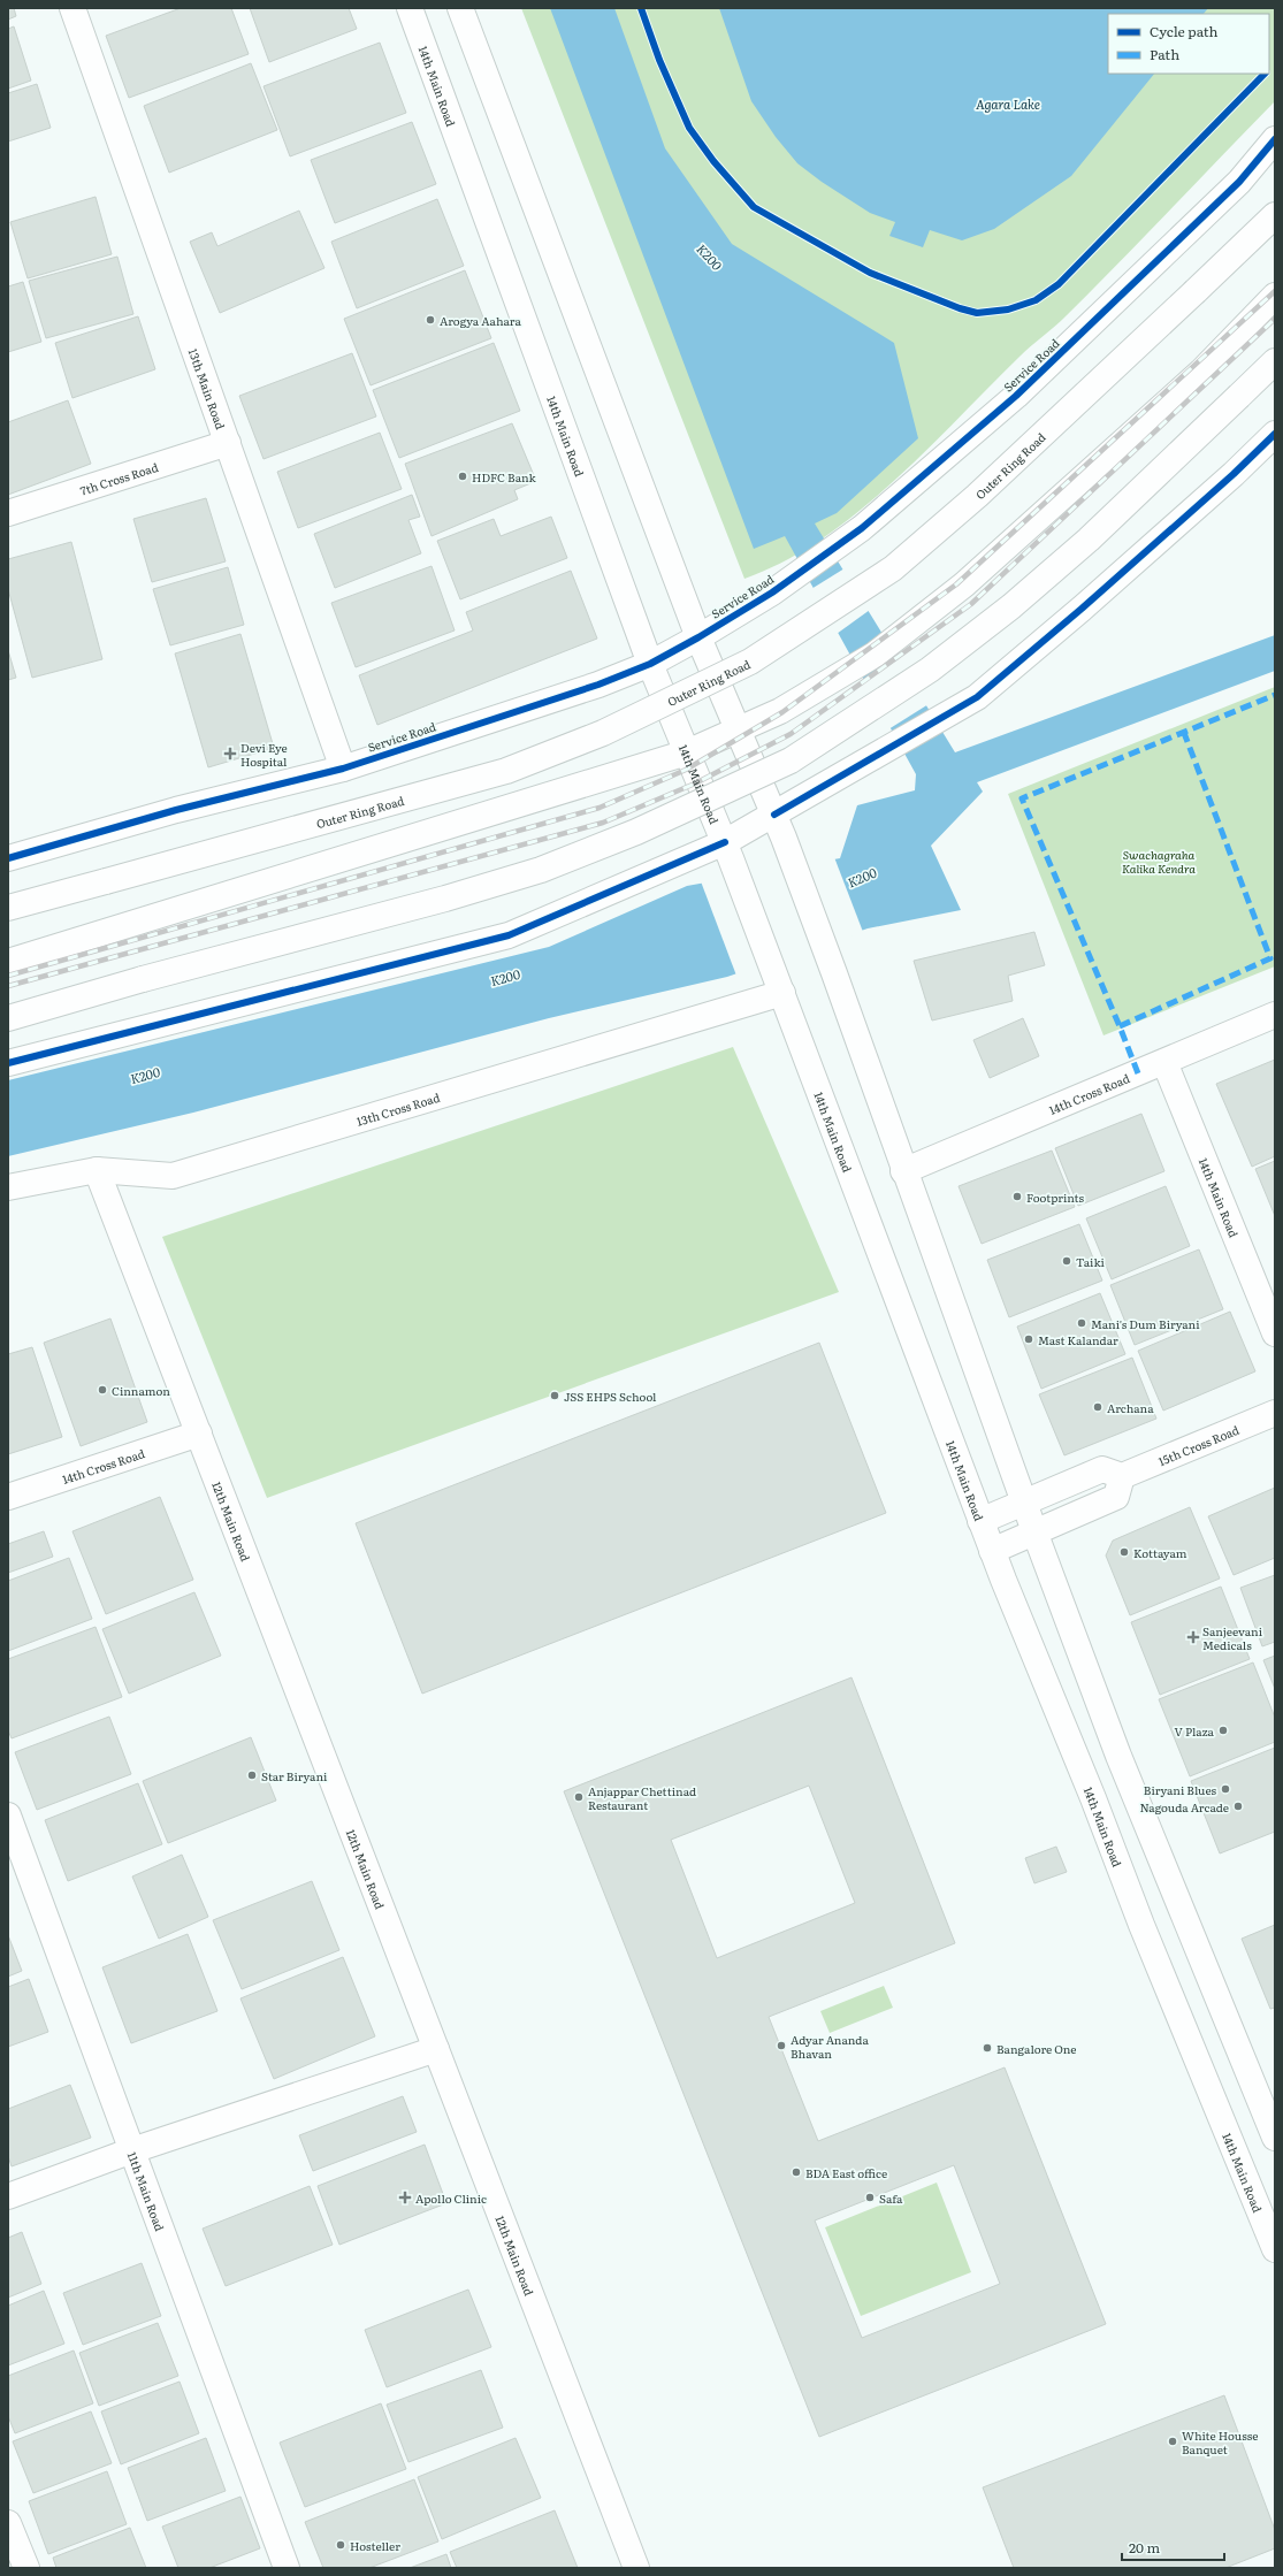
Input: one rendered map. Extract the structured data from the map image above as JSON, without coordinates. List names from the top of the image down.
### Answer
{
  "streets": {
    "main road": [
      "14th Main Road",
      "Service Road",
      "13th Main Road",
      "Outer Ring Road",
      "7th Cross Road",
      "14th Cross Road",
      "13th Cross Road",
      "15th Cross Road",
      "12th Main Road",
      "11th Main Road"
    ]
  },
  "crossings": [
    ["14th Main Road", "Service Road"],
    ["14th Main Road", "14th Cross Road"],
    ["14th Main Road", "13th Cross Road"],
    ["Service Road", "13th Main Road"],
    ["13th Main Road", "7th Cross Road"],
    ["14th Cross Road", "12th Main Road"],
    ["13th Cross Road", "12th Main Road"]
  ],
  "water": ["Agara Lake", "K200"],
  "parks": ["Swachagraha Kalika Kendra"],
  "places": {
    "other": [
      "Arogya Aahara",
      "HDFC Bank",
      "Footprints",
      "Taiki",
      "Mani's Dum Biryani",
      "Mast Kalandar",
      "Cinnamon",
      "JSS EHPS School",
      "Archana",
      "Kottayam",
      "V Plaza",
      "Star Biryani",
      "Biryani Blues",
      "Anjappar Chettinad Restaurant",
      "Nagouda Arcade",
      "Adyar Ananda Bhavan",
      "Bangalore One",
      "BDA East office",
      "Safa",
      "White Housse Banquet",
      "Hosteller"
    ],
    "health": ["Devi Eye Hospital", "Sanjeevani Medicals", "Apollo Clinic"]
  },
  "legend": ["Cycle path", "Path"],
  "scale_bar": "20 m"
}
